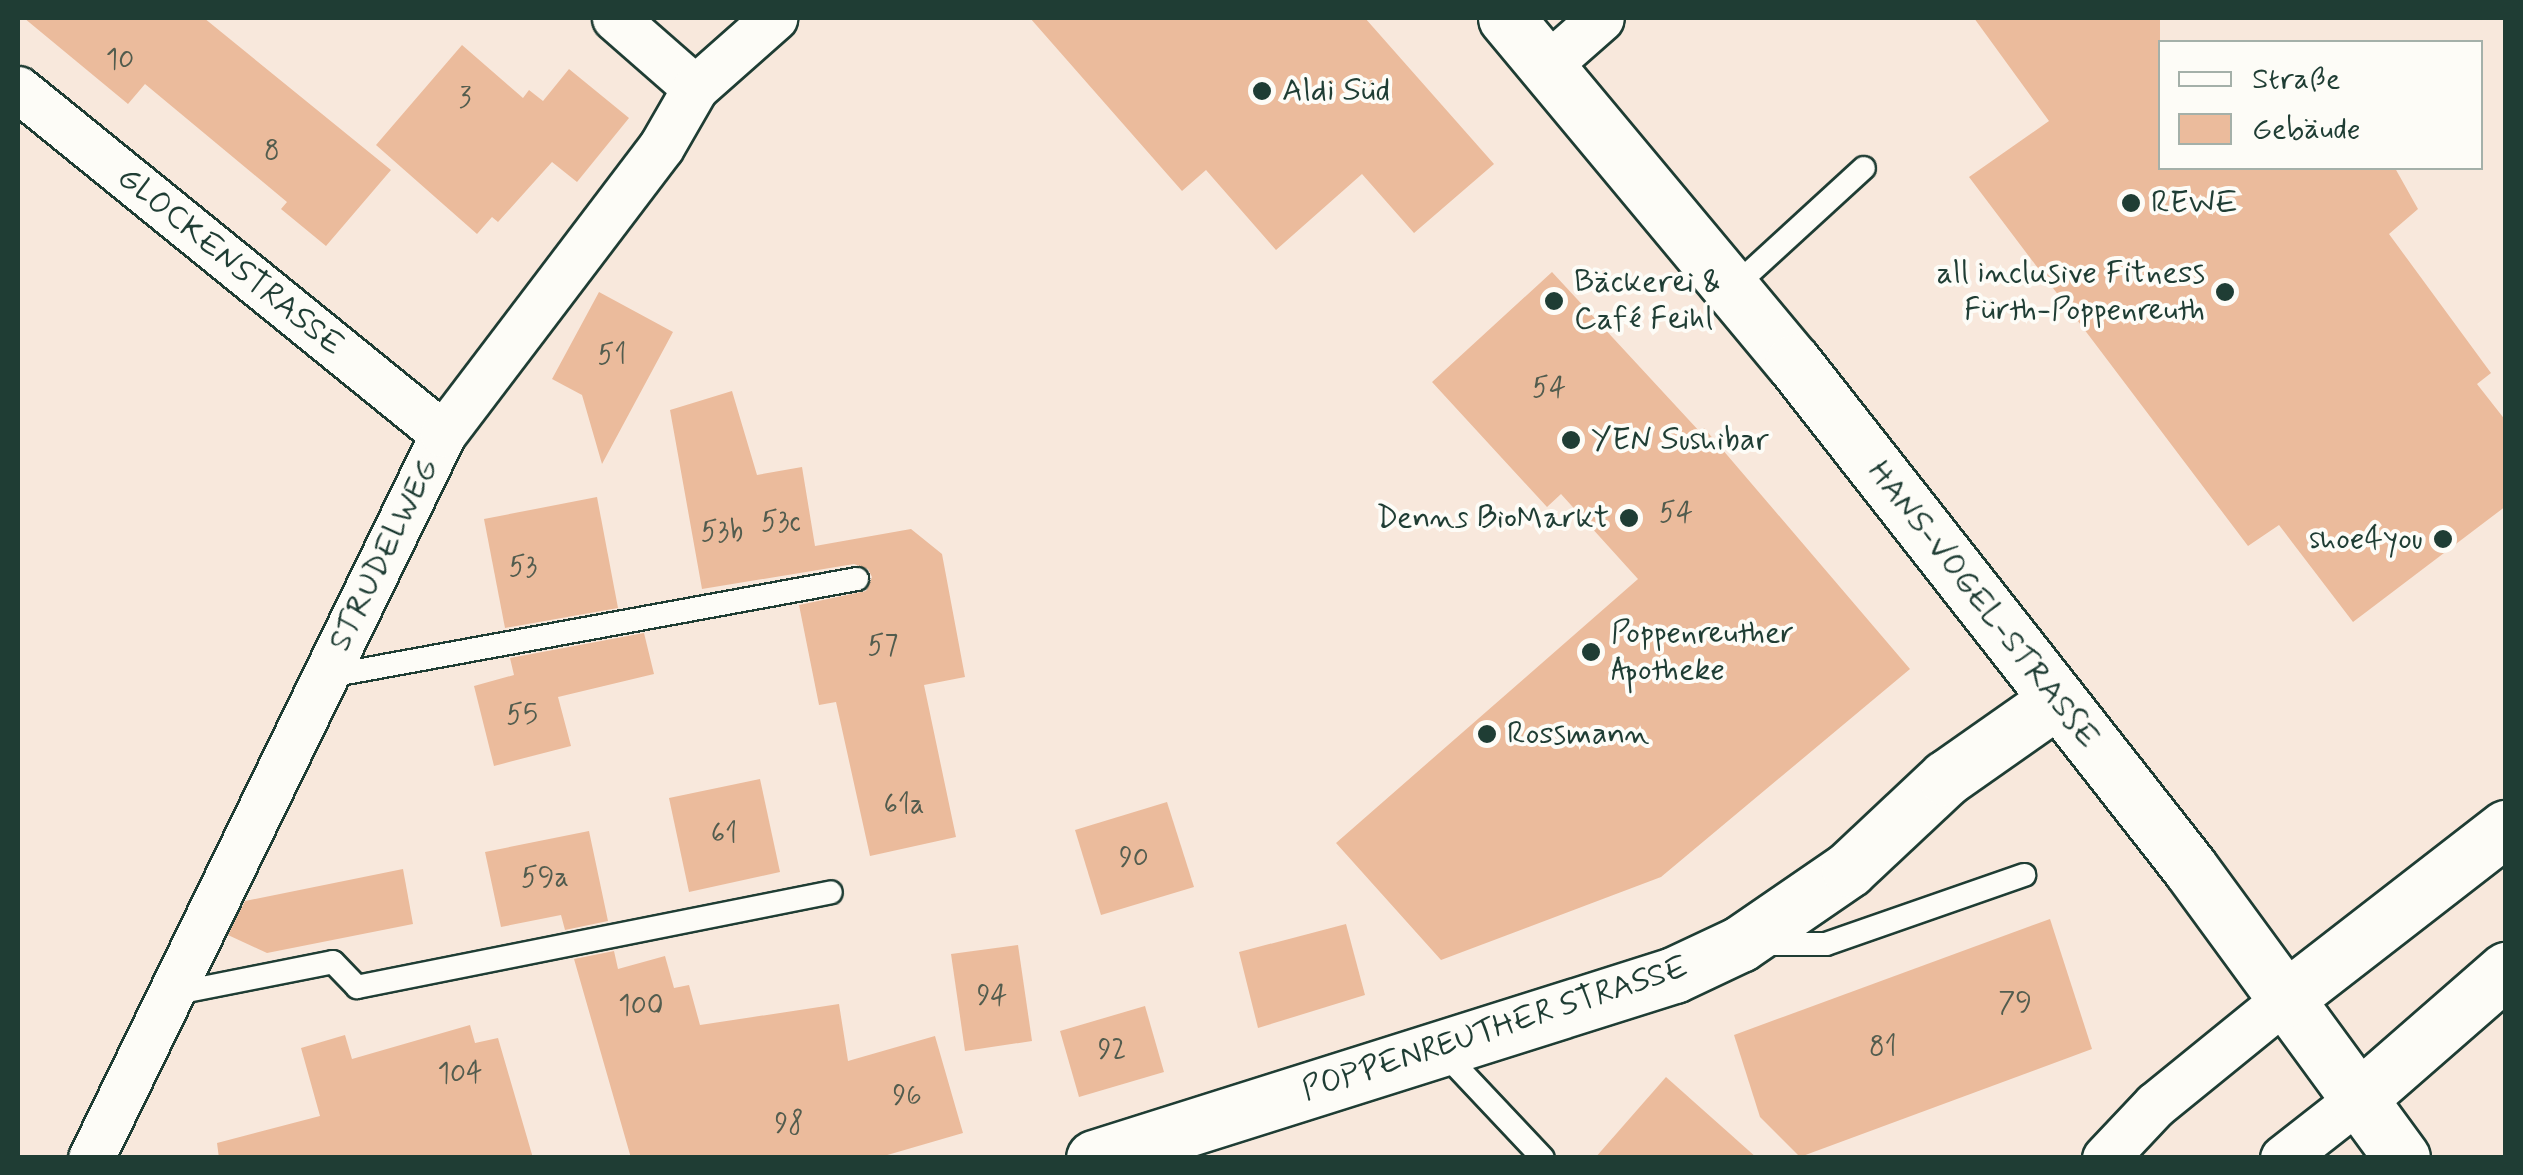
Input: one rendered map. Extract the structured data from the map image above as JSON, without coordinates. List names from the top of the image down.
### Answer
{
  "streets": {
    "main road": ["HANS-VOGEL-STRASSE", "POPPENREUTHER STRASSE"],
    "street": ["GLOCKENSTRASSE", "STRUDELWEG"]
  },
  "crossings": [
    ["GLOCKENSTRASSE", "STRUDELWEG"],
    ["HANS-VOGEL-STRASSE", "POPPENREUTHER STRASSE"]
  ],
  "places": [
    "Aldi Süd",
    "REWE",
    "all inclusive Fitness Fürth-Poppenreuth",
    "Bäckerei & Café Feihl",
    "YEN Sushibar",
    "Denns BioMarkt",
    "shoe4you",
    "Poppenreuther Apotheke",
    "Rossmann"
  ],
  "house_numbers": [
    "10",
    "3",
    "8",
    "51",
    "54",
    "54",
    "53c",
    "53b",
    "53",
    "57",
    "55",
    "61a",
    "61",
    "90",
    "59a",
    "94",
    "79",
    "100",
    "81",
    "92",
    "104",
    "96",
    "98"
  ],
  "legend": ["Straße", "Gebäude"]
}
